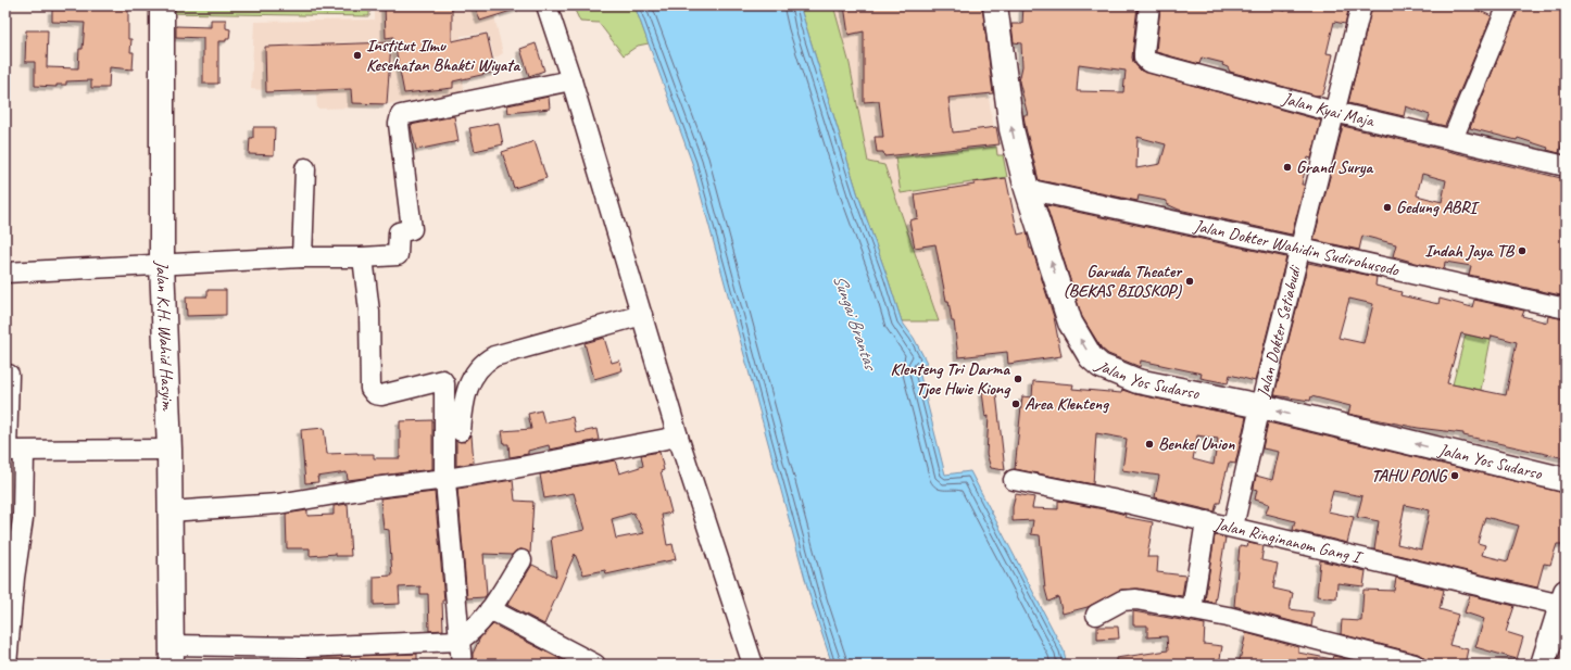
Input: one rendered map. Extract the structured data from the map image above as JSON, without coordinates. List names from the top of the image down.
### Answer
{
  "streets": {
    "main road": ["Jalan K.H. Wahid Hasyim", "Jalan Yos Sudarso"],
    "street": [
      "Jalan Kyai Maja",
      "Jalan Dokter Wahidin Sudirohusodo",
      "Jalan Dokter Setiabudi",
      "Jalan Ringinanom Gang I"
    ]
  },
  "crossings": [
    ["Jalan Kyai Maja", "Jalan Dokter Setiabudi"],
    ["Jalan Dokter Wahidin Sudirohusodo", "Jalan Dokter Setiabudi"],
    ["Jalan Dokter Wahidin Sudirohusodo", "Jalan Yos Sudarso"],
    ["Jalan Dokter Setiabudi", "Jalan Yos Sudarso"],
    ["Jalan Dokter Setiabudi", "Jalan Ringinanom Gang I"]
  ],
  "one_way": ["Jalan Yos Sudarso"],
  "water": ["Sungai Brantas"],
  "places": [
    "Institut Ilmu Kesehatan Bhakti Wiyata",
    "Grand Surya",
    "Gedung ABRI",
    "Indah Jaya TB",
    "Garuda Theater (BEKAS BIOSKOP)",
    "Klenteng Tri Darma Tjoe Hwie Kiong",
    "Area Klenteng",
    "Benkel Union",
    "TAHU PONG"
  ]
}
